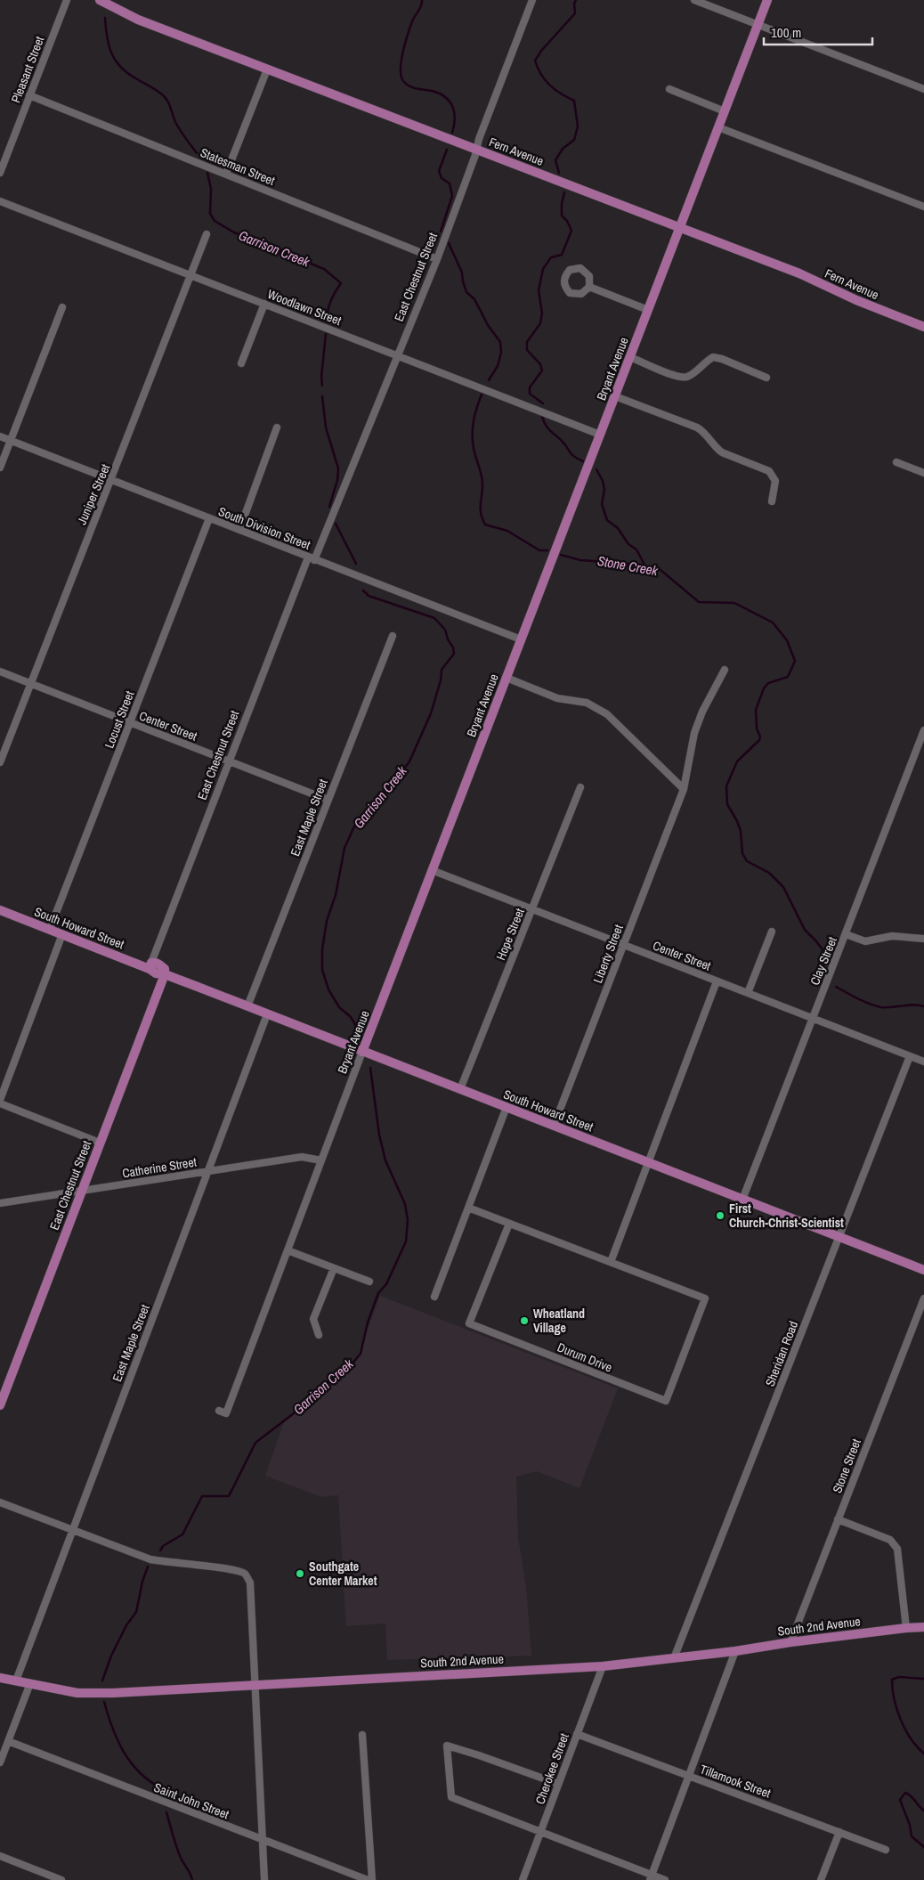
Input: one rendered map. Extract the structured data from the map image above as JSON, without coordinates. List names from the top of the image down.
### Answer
{
  "streets": {
    "main road": [
      "Fern Avenue",
      "East Chestnut Street",
      "Bryant Avenue",
      "South Howard Street",
      "South 2nd Avenue"
    ],
    "street": [
      "Pleasant Street",
      "Statesman Street",
      "Woodlawn Street",
      "Juniper Street",
      "South Division Street",
      "Locust Street",
      "Center Street",
      "East Maple Street",
      "Hope Street",
      "Liberty Street",
      "Clay Street",
      "Catherine Street",
      "Sheridan Road",
      "Durum Drive",
      "Stone Street",
      "Cherokee Street",
      "Tillamook Street",
      "Saint John Street"
    ]
  },
  "crossings": [
    ["Pleasant Street", "Statesman Street"],
    ["Fern Avenue", "East Chestnut Street"],
    ["Fern Avenue", "Bryant Avenue"],
    ["Statesman Street", "East Chestnut Street"],
    ["East Chestnut Street", "Woodlawn Street"],
    ["East Chestnut Street", "South Division Street"],
    ["East Chestnut Street", "Center Street"],
    ["East Chestnut Street", "South Howard Street"],
    ["East Chestnut Street", "Catherine Street"],
    ["Woodlawn Street", "Bryant Avenue"],
    ["Woodlawn Street", "Juniper Street"],
    ["Bryant Avenue", "South Division Street"],
    ["Bryant Avenue", "Center Street"],
    ["Bryant Avenue", "South Howard Street"],
    ["Bryant Avenue", "Catherine Street"],
    ["Juniper Street", "South Division Street"],
    ["Juniper Street", "Center Street"],
    ["South Division Street", "Locust Street"],
    ["Locust Street", "Center Street"],
    ["Locust Street", "South Howard Street"],
    ["Center Street", "East Maple Street"],
    ["Center Street", "Hope Street"],
    ["Center Street", "Liberty Street"],
    ["Center Street", "Clay Street"],
    ["Center Street", "Sheridan Road"],
    ["East Maple Street", "South Howard Street"],
    ["East Maple Street", "Catherine Street"],
    ["East Maple Street", "South 2nd Avenue"],
    ["South Howard Street", "Hope Street"],
    ["South Howard Street", "Liberty Street"],
    ["South Howard Street", "Clay Street"],
    ["South Howard Street", "Sheridan Road"],
    ["Sheridan Road", "South 2nd Avenue"],
    ["Stone Street", "South 2nd Avenue"],
    ["South 2nd Avenue", "Cherokee Street"],
    ["Cherokee Street", "Tillamook Street"]
  ],
  "water": ["Garrison Creek", "Stone Creek"],
  "places": ["First Church-Christ-Scientist", "Wheatland Village", "Southgate Center Market"],
  "scale_bar": "100 m"
}
